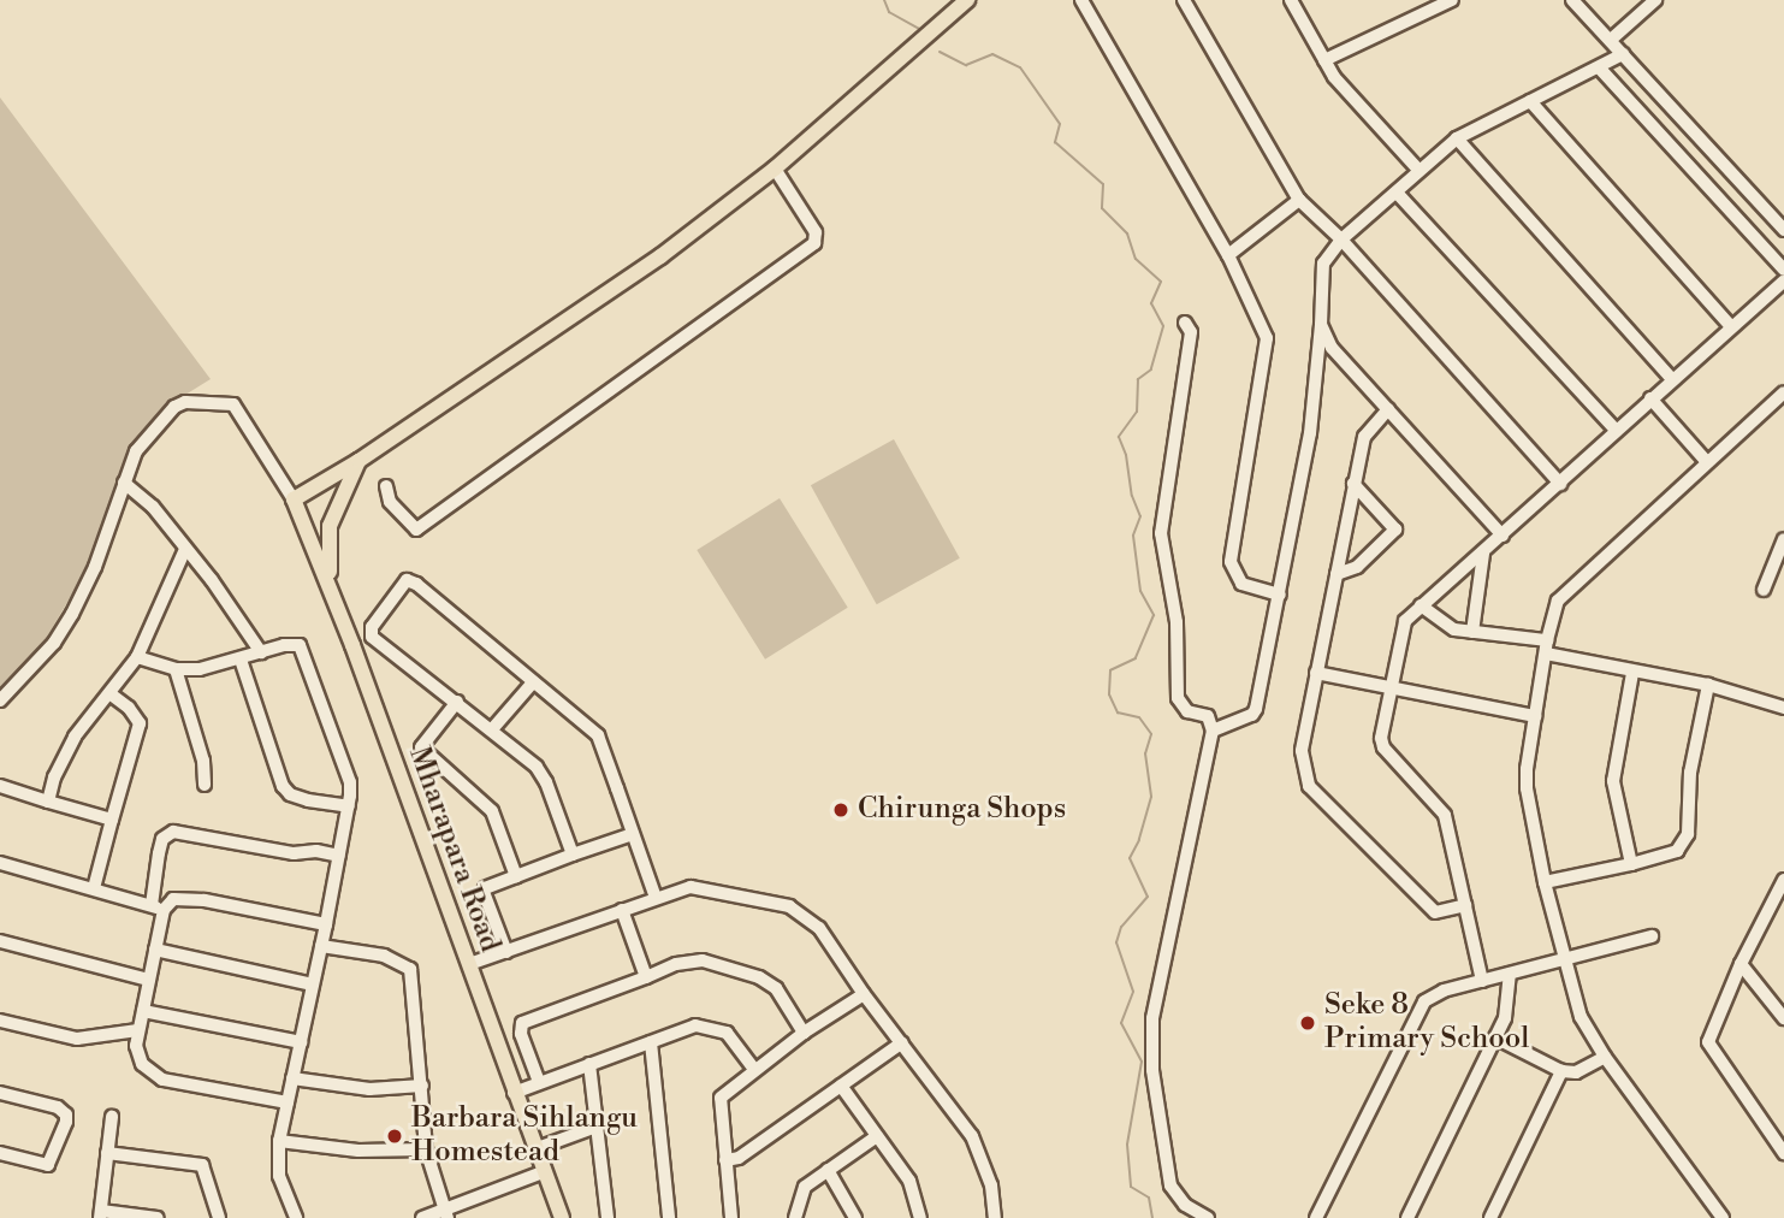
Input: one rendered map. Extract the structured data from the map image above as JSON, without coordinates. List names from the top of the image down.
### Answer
{
  "streets": {
    "main road": ["Mharapara Road"]
  },
  "places": ["Chirunga Shops", "Seke 8 Primary School", "Barbara Sihlangu Homestead"]
}
